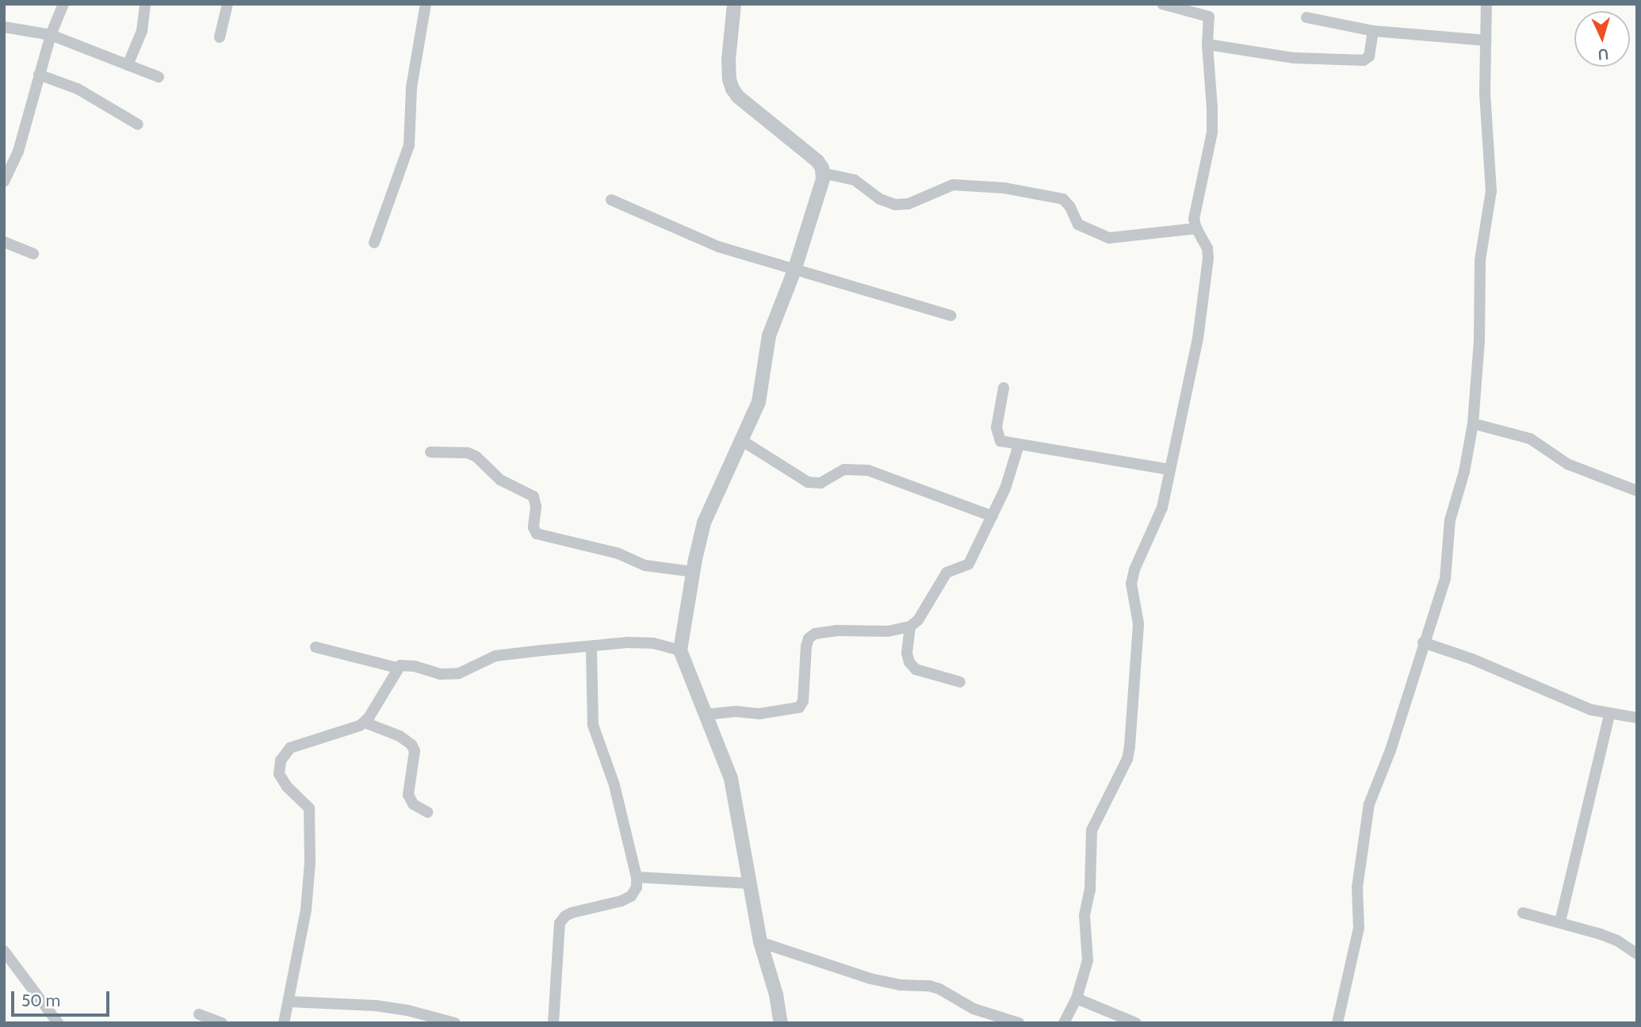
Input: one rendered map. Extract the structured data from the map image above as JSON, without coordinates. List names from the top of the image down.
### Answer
{
  "scale_bar": "50 m",
  "north": "bottom"
}
